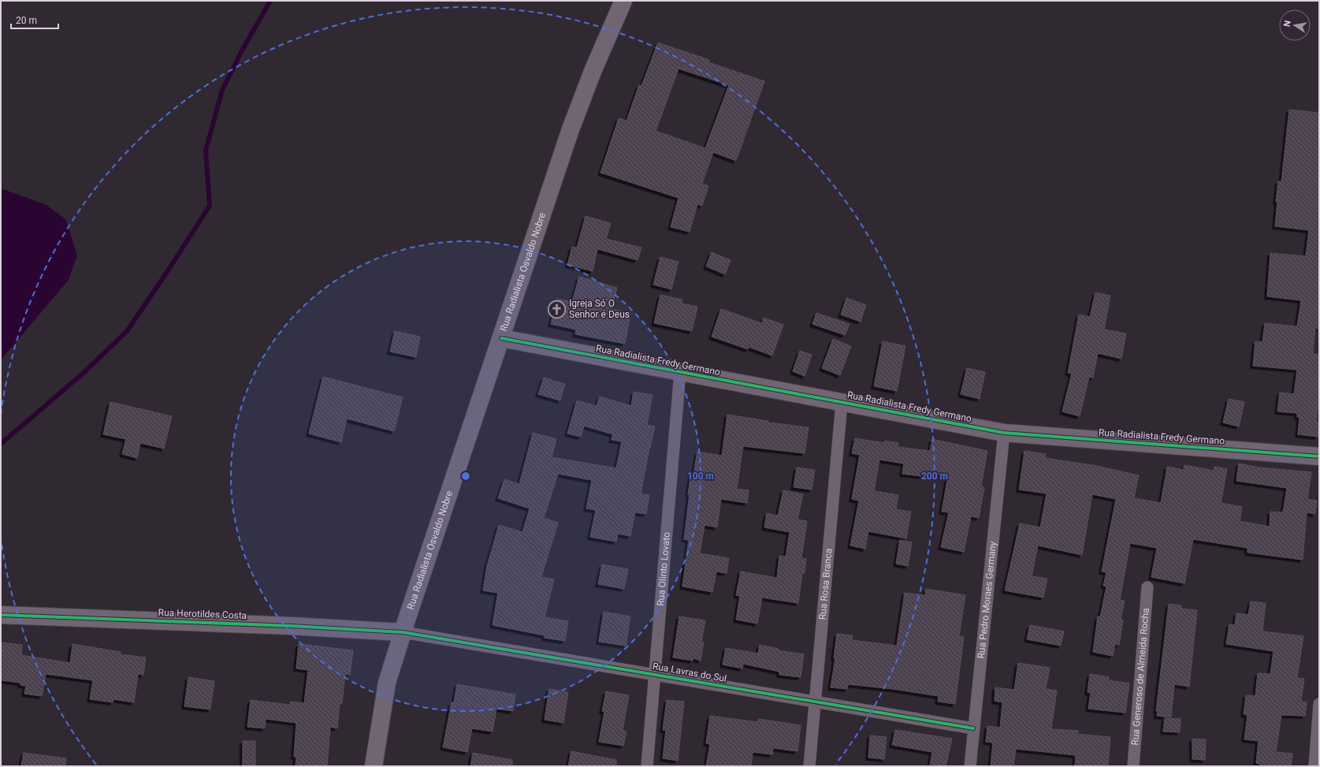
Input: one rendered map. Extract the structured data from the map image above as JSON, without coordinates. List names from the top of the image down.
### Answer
{
  "streets": {
    "street": [
      "Rua Radialista Osvaldo Nobre",
      "Rua Radialista Fredy Germano",
      "Rua Olinto Lovato",
      "Rua Rosa Branca",
      "Rua Pedro Moraes Germany",
      "Rua Herotildes Costa",
      "Rua Lavras do Sul",
      "Rua Generoso de Almeida Rocha"
    ]
  },
  "crossings": [
    ["Rua Radialista Osvaldo Nobre", "Rua Radialista Fredy Germano"],
    ["Rua Radialista Osvaldo Nobre", "Rua Herotildes Costa"],
    ["Rua Radialista Osvaldo Nobre", "Rua Lavras do Sul"],
    ["Rua Radialista Fredy Germano", "Rua Olinto Lovato"],
    ["Rua Radialista Fredy Germano", "Rua Rosa Branca"],
    ["Rua Radialista Fredy Germano", "Rua Pedro Moraes Germany"],
    ["Rua Olinto Lovato", "Rua Lavras do Sul"],
    ["Rua Rosa Branca", "Rua Lavras do Sul"],
    ["Rua Pedro Moraes Germany", "Rua Lavras do Sul"],
    ["Rua Herotildes Costa", "Rua Lavras do Sul"]
  ],
  "places": {
    "church": ["Igreja Só O Senhor é Deus"]
  },
  "scale_bar": "20 m",
  "north": "left",
  "rings": ["100 m", "200 m"]
}
